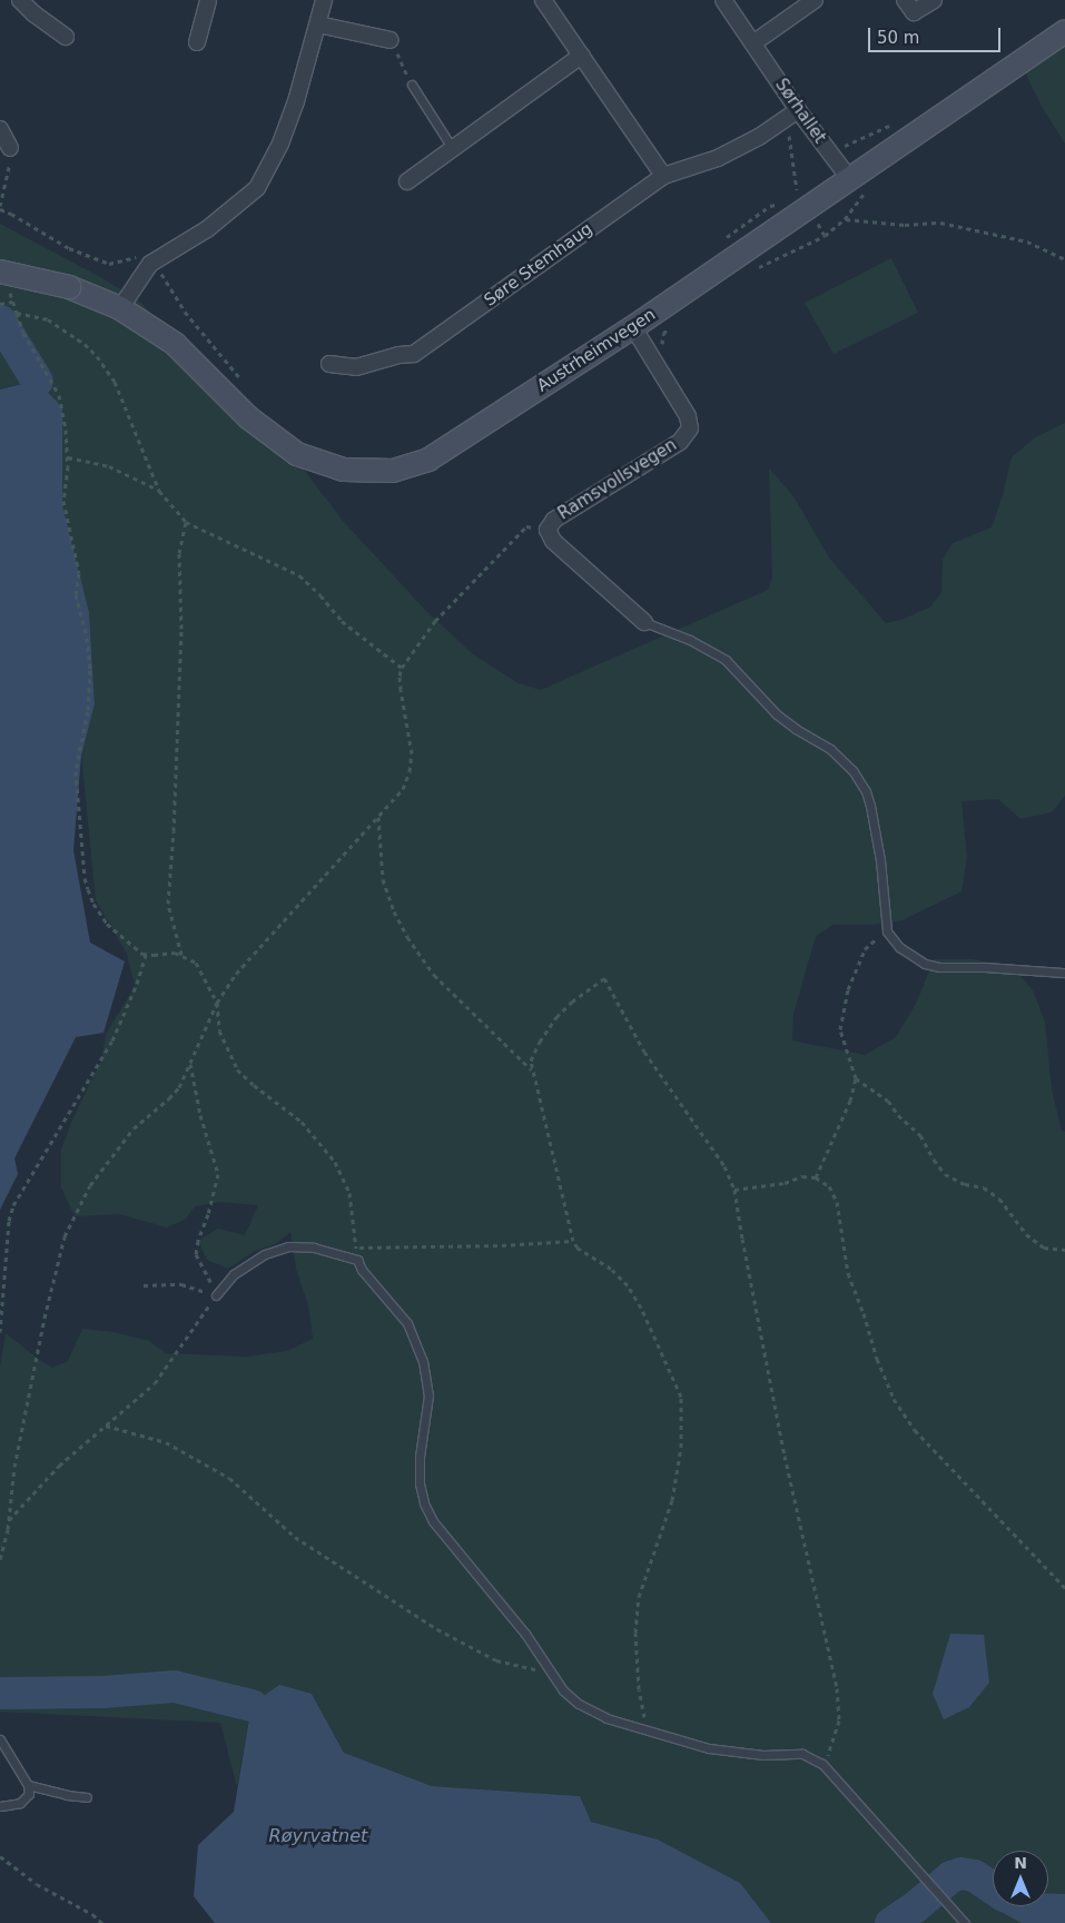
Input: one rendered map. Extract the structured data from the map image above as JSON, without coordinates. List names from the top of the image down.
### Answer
{
  "streets": {
    "main road": ["Austrheimvegen"],
    "street": ["Sørhallet", "Søre Stemhaug", "Ramsvollsvegen"]
  },
  "crossings": [
    ["Sørhallet", "Søre Stemhaug"],
    ["Sørhallet", "Austrheimvegen"],
    ["Austrheimvegen", "Ramsvollsvegen"]
  ],
  "water": ["Røyrvatnet"],
  "scale_bar": "50 m",
  "north": "top"
}
